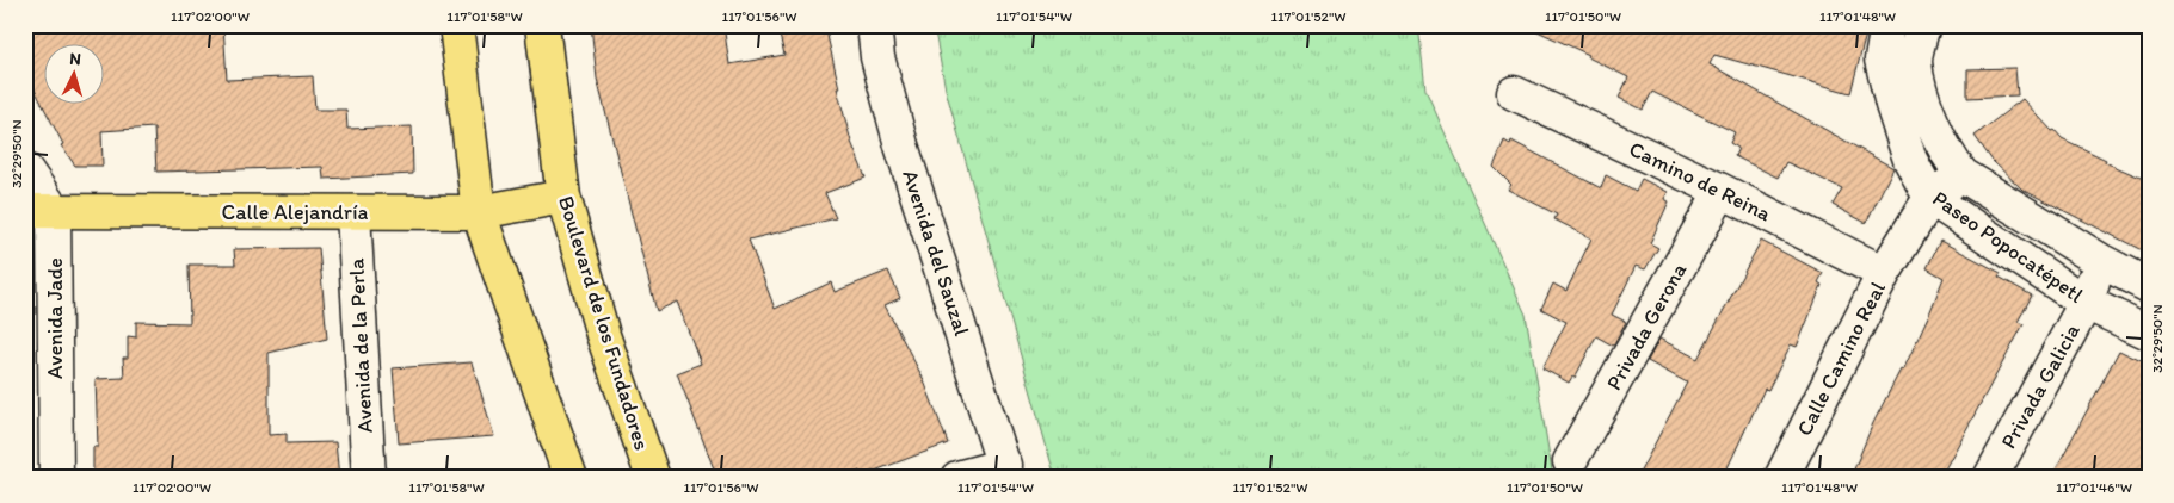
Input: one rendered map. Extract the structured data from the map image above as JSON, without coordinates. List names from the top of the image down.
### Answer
{
  "streets": {
    "main road": ["Calle Alejandría", "Boulevard de los Fundadores"],
    "street": [
      "Camino de Reina",
      "Paseo Popocatépetl",
      "Avenida del Sauzal",
      "Avenida Jade",
      "Privada Gerona",
      "Avenida de la Perla",
      "Calle Camino Real",
      "Privada Galicia"
    ]
  },
  "crossings": [
    ["Camino de Reina", "Privada Gerona"],
    ["Camino de Reina", "Calle Camino Real"],
    ["Calle Alejandría", "Avenida Jade"],
    ["Calle Alejandría", "Boulevard de los Fundadores"],
    ["Calle Alejandría", "Avenida de la Perla"],
    ["Paseo Popocatépetl", "Calle Camino Real"],
    ["Paseo Popocatépetl", "Privada Galicia"]
  ],
  "north": "top",
  "coordinates": [
    "117°02'00\"W",
    "117°01'58\"W",
    "117°01'56\"W",
    "117°01'54\"W",
    "117°01'52\"W",
    "117°01'50\"W",
    "117°01'48\"W",
    "32°29'50\"N",
    "117°01'46\"W"
  ]
}
